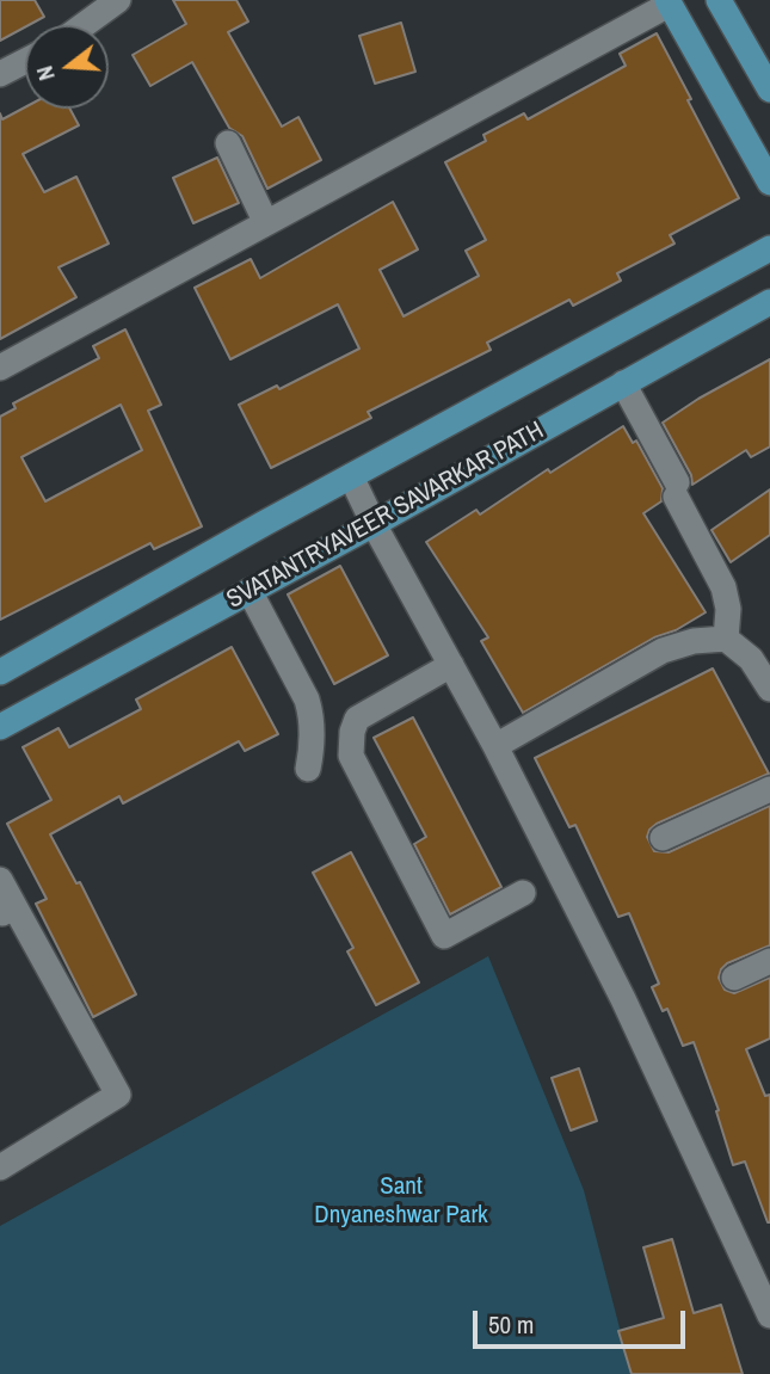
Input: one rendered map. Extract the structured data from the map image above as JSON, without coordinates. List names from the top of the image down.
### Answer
{
  "streets": {
    "main road": ["SVATANTRYAVEER SAVARKAR PATH"]
  },
  "parks": ["Sant Dnyaneshwar Park"],
  "scale_bar": "50 m",
  "north": "left"
}
